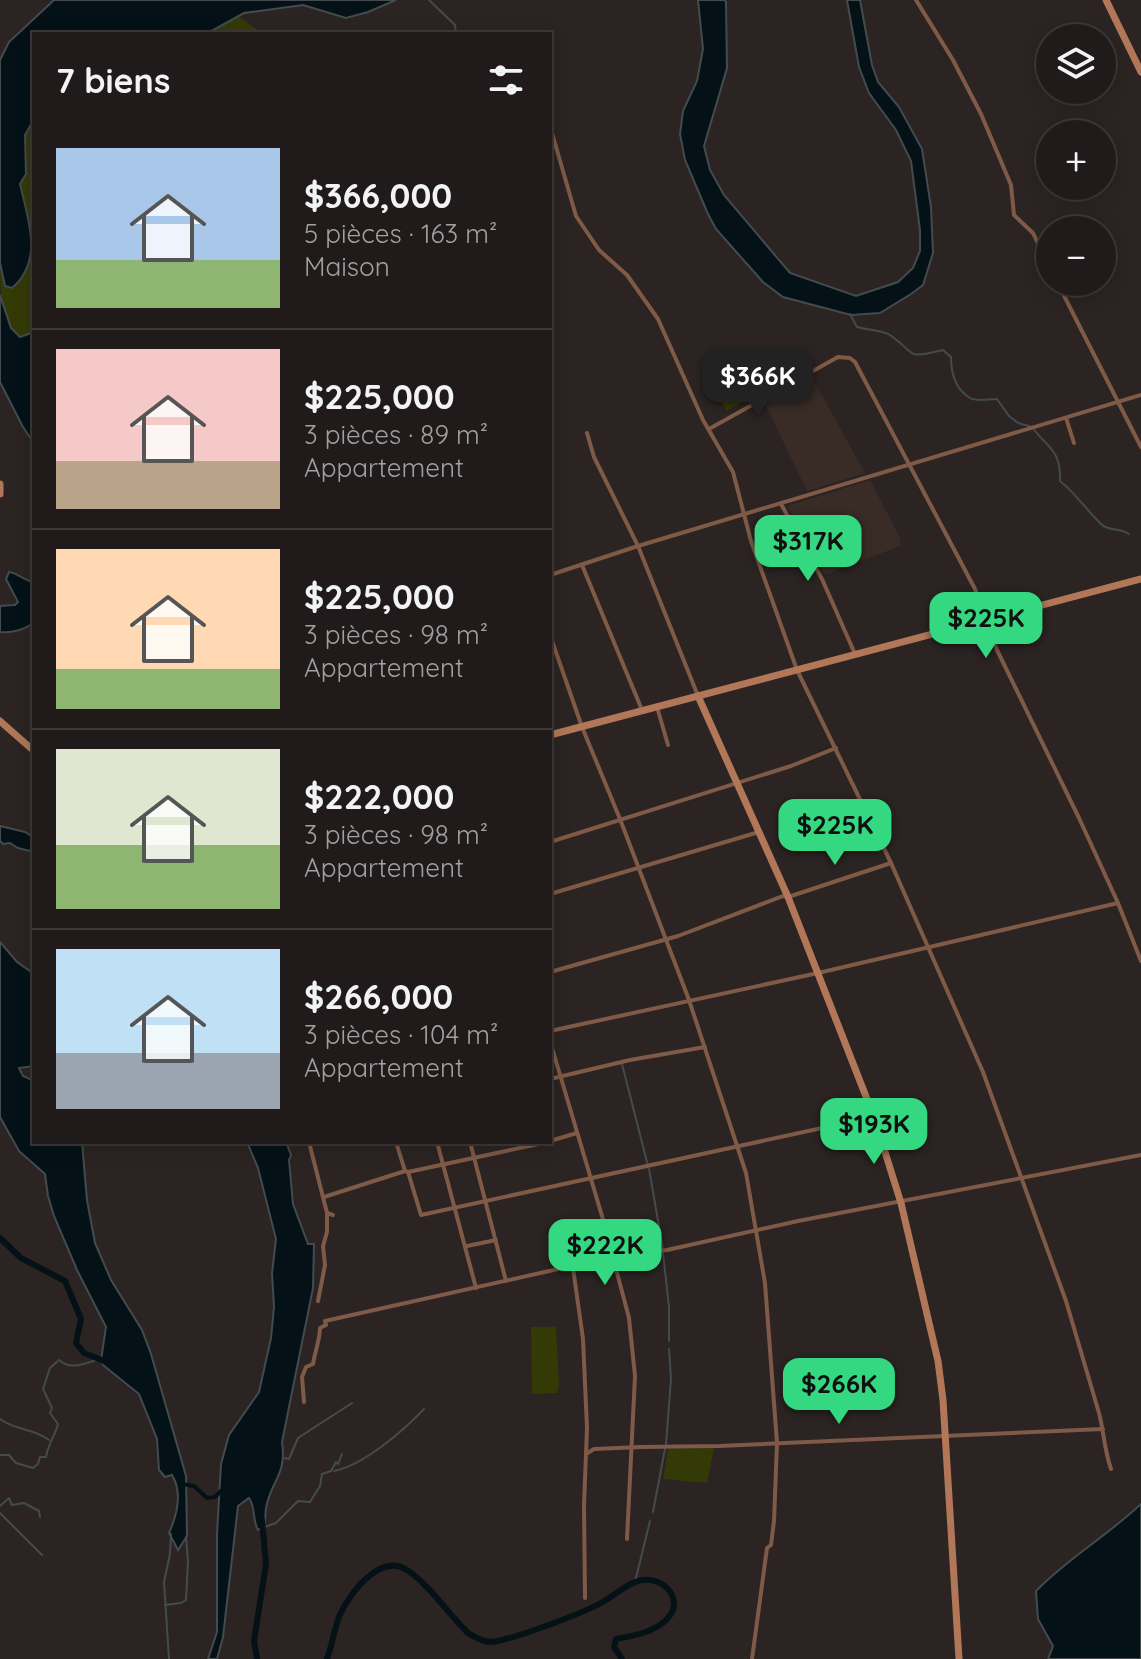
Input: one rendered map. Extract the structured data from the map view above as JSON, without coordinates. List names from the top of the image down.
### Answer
{
  "page": {
    "map_buttons": ["+", "−"],
    "heading": "7 biens",
    "list": [
      {
        "name": "$366,000",
        "note": "5 pièces · 163 m² · Maison"
      },
      {
        "name": "$225,000",
        "note": "3 pièces · 89 m² · Appartement"
      },
      {
        "name": "$225,000",
        "note": "3 pièces · 98 m² · Appartement"
      },
      {
        "name": "$222,000",
        "note": "3 pièces · 98 m² · Appartement"
      },
      {
        "name": "$266,000",
        "note": "3 pièces · 104 m² · Appartement"
      }
    ],
    "price": [
      "$366K",
      "$317K",
      "$225K",
      "$225K",
      "$193K",
      "$222K",
      "$266K"
    ]
  }
}
